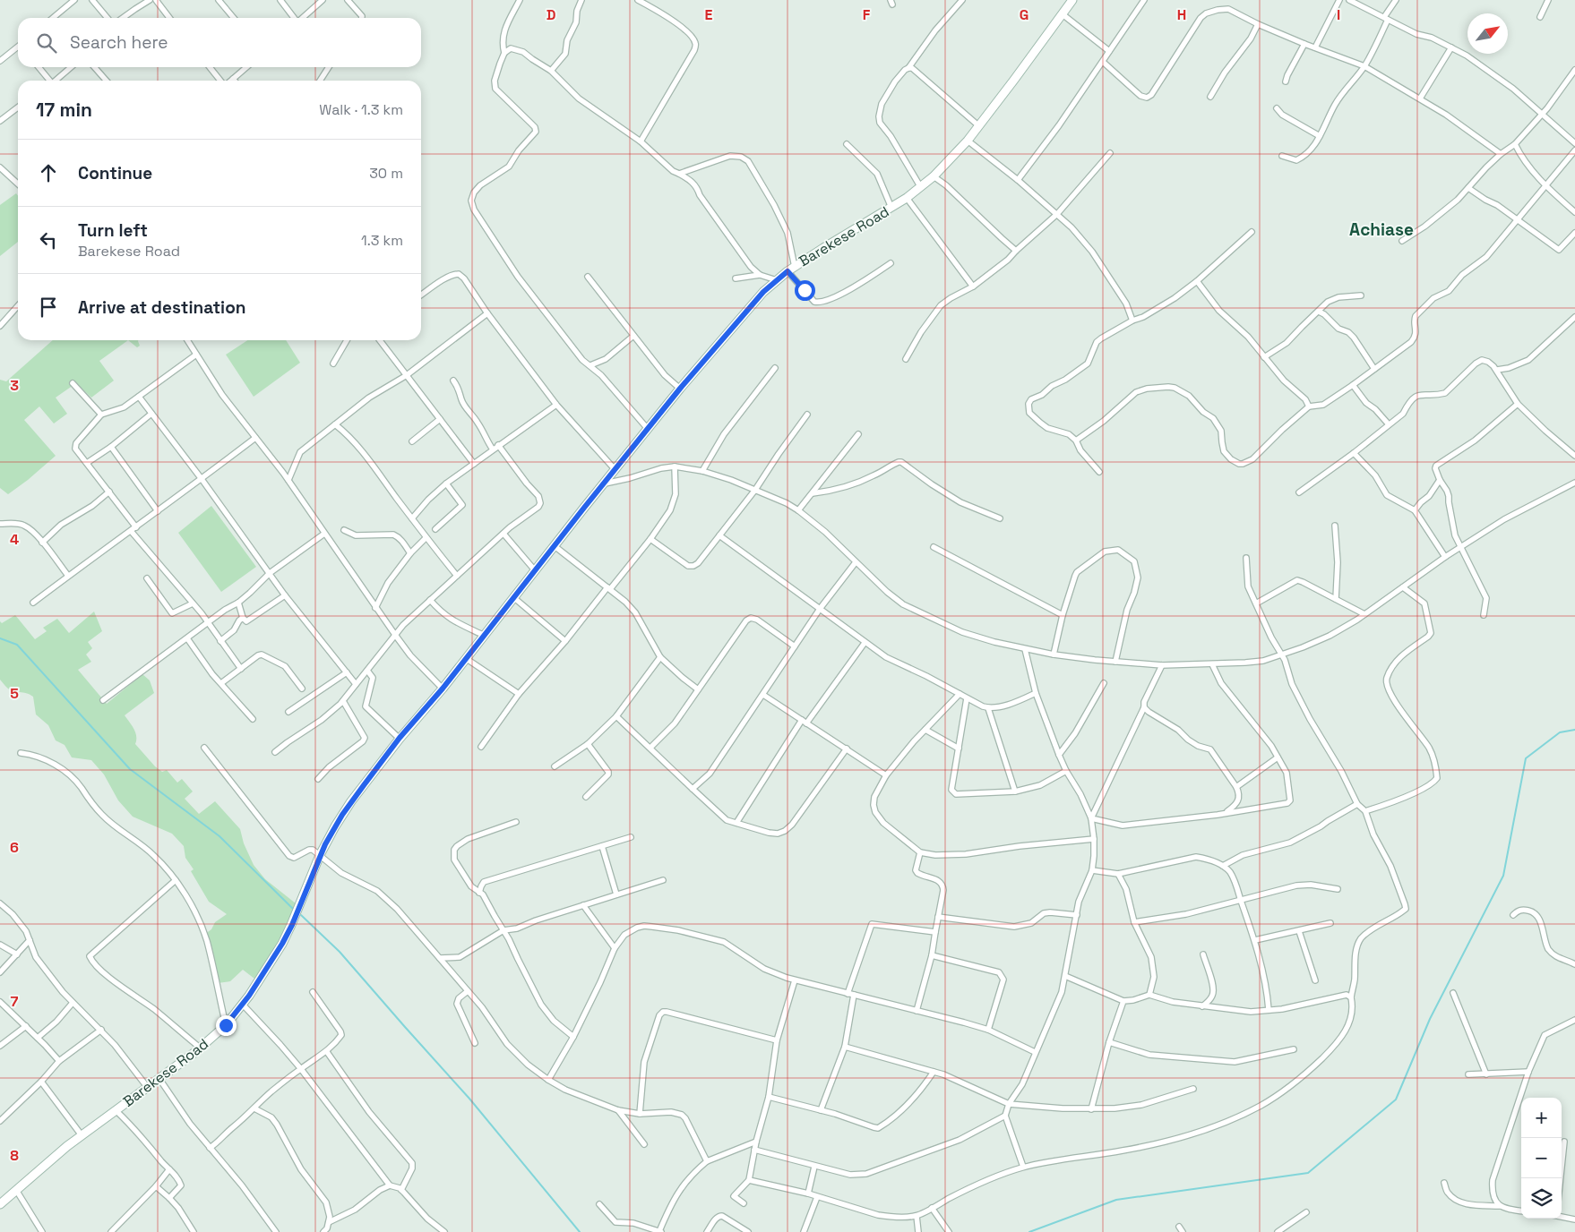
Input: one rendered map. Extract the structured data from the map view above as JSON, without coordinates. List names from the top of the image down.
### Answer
{
  "streets": {
    "main road": ["Barekese Road"]
  },
  "districts": ["Achiase"],
  "north": "top right",
  "page": {
    "search": "Search here",
    "heading": ["17 min", "Walk · 1.3 km"],
    "list": [
      ["Continue", "30 m"],
      ["Turn left", "Barekese Road", "1.3 km"],
      "Arrive at destination"
    ],
    "map_buttons": ["+", "−"]
  },
  "grid": {
    "columns": [
      "D",
      "E",
      "F",
      "G",
      "H",
      "I"
    ],
    "rows": [
      "3",
      "4",
      "5",
      "6",
      "7",
      "8"
    ]
  }
}
